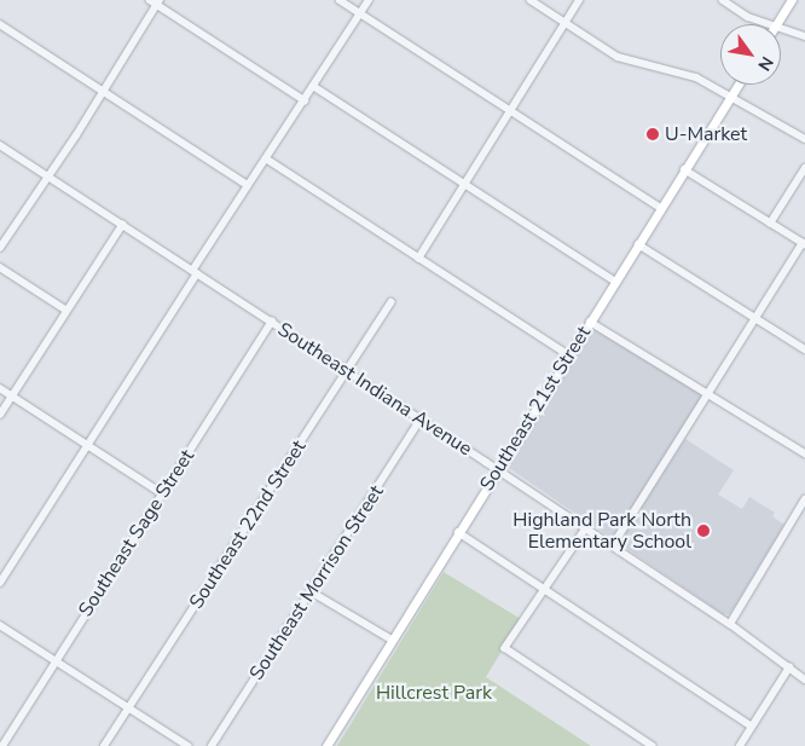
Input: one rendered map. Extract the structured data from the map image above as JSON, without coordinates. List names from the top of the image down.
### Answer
{
  "streets": {
    "main road": ["Southeast 21st Street"],
    "street": [
      "Southeast Indiana Avenue",
      "Southeast 22nd Street",
      "Southeast Sage Street",
      "Southeast Morrison Street"
    ]
  },
  "crossings": [
    ["Southeast Indiana Avenue", "Southeast 21st Street"],
    ["Southeast Indiana Avenue", "Southeast 22nd Street"],
    ["Southeast Indiana Avenue", "Southeast Sage Street"],
    ["Southeast Indiana Avenue", "Southeast Morrison Street"]
  ],
  "parks": ["Hillcrest Park"],
  "places": ["U-Market", "Highland Park North Elementary School"],
  "north": "bottom right"
}
